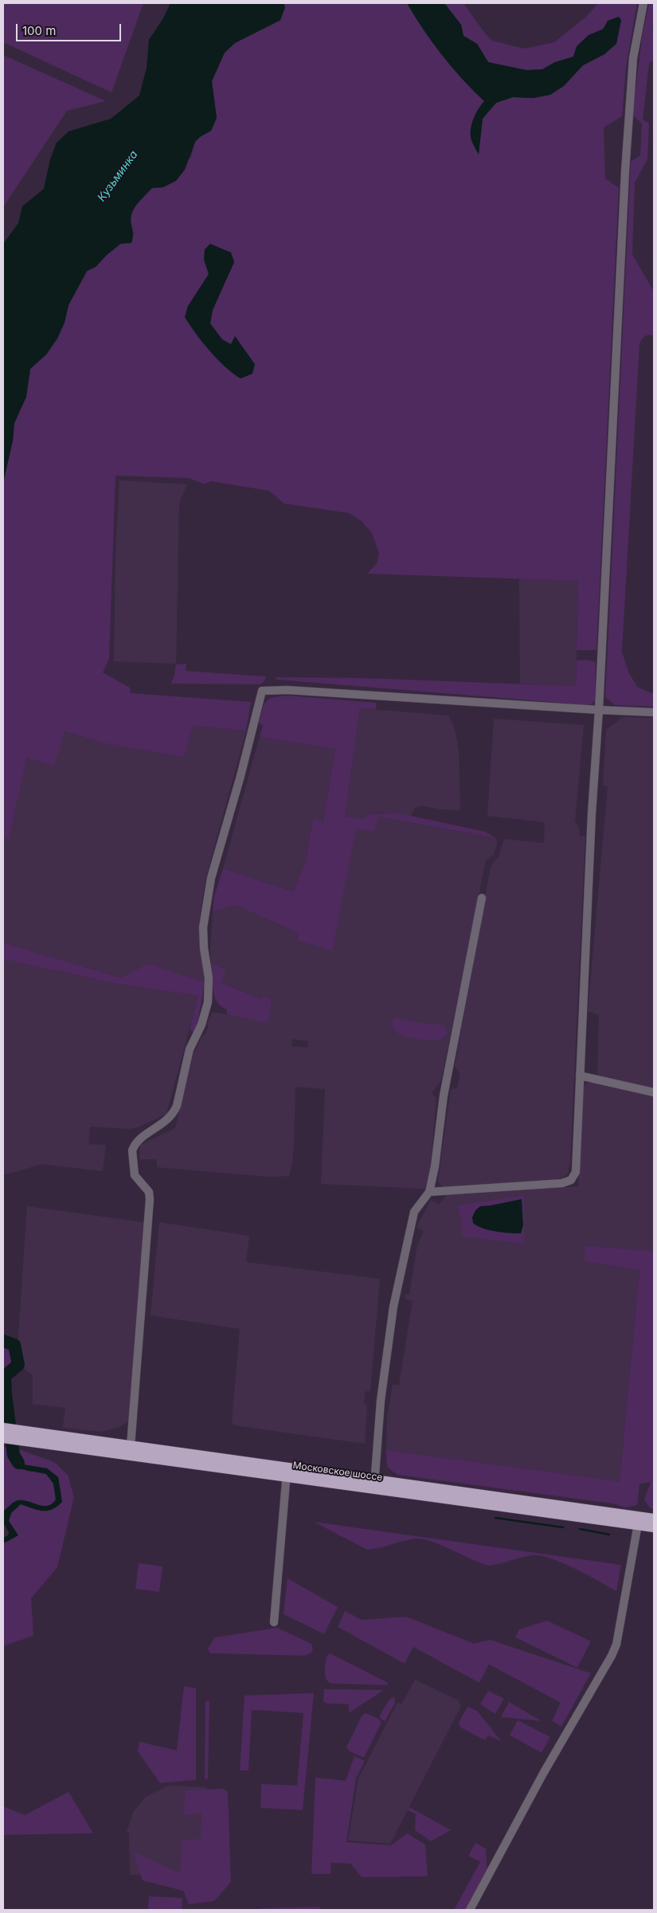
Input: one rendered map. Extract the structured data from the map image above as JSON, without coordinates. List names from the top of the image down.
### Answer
{
  "streets": {
    "highway": ["Московское шоссе"]
  },
  "water": ["Кузьминка"],
  "scale_bar": "100 m"
}
